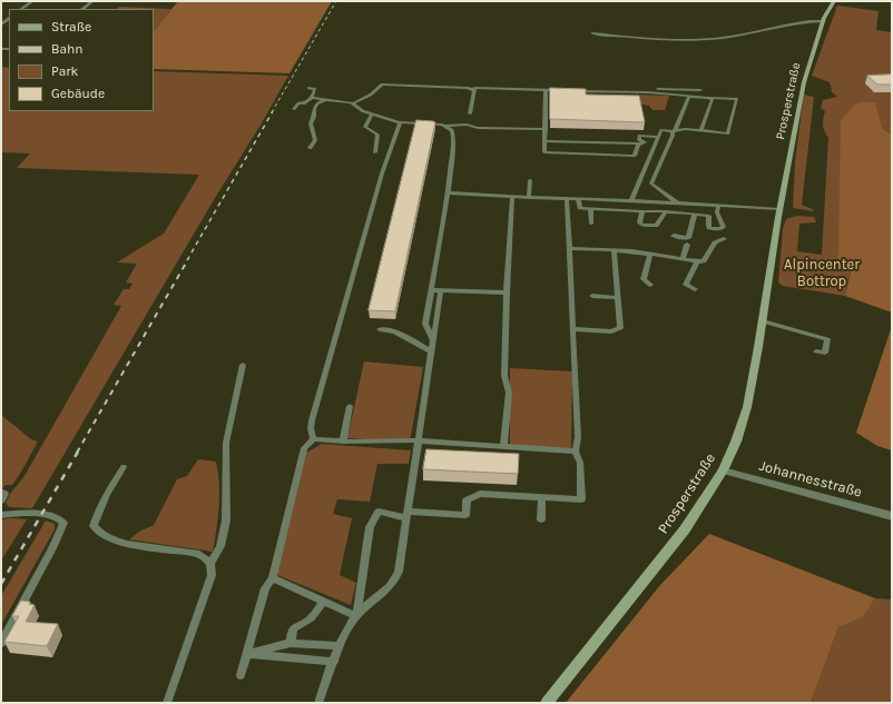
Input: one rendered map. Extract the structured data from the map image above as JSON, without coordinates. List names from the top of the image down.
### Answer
{
  "streets": {
    "main road": ["Prosperstraße"],
    "street": ["Johannesstraße"]
  },
  "crossings": [
    ["Prosperstraße", "Johannesstraße"]
  ],
  "parks": ["Alpincenter Bottrop"],
  "legend": [
    "Straße",
    "Bahn",
    "Park",
    "Gebäude"
  ]
}
